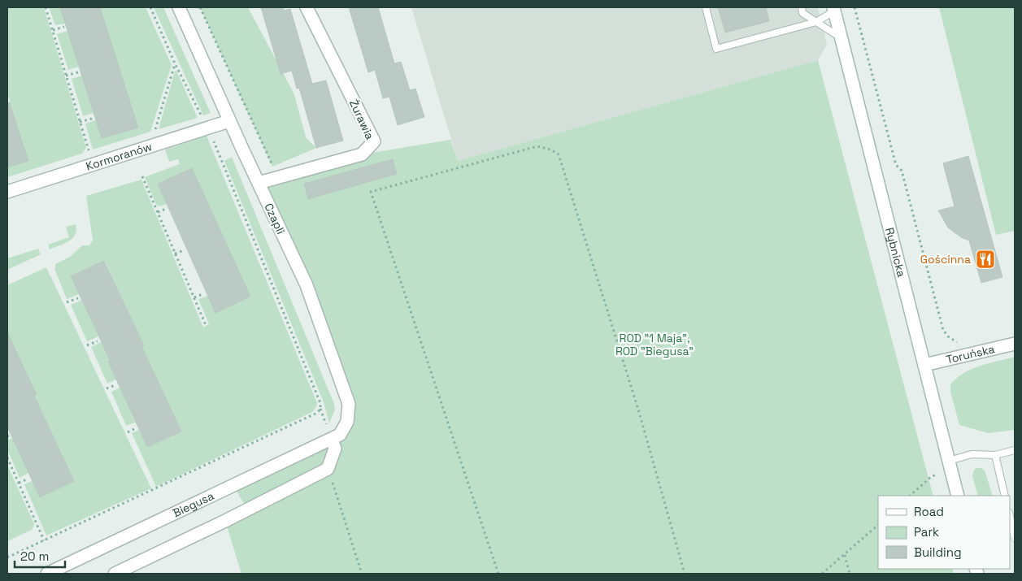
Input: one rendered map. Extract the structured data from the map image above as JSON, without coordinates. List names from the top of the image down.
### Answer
{
  "streets": {
    "street": [
      "Żurawia",
      "Kormoranów",
      "Czapli",
      "Rybnicka",
      "Toruńska",
      "Biegusa"
    ]
  },
  "crossings": [
    ["Żurawia", "Czapli"],
    ["Kormoranów", "Czapli"],
    ["Czapli", "Biegusa"],
    ["Rybnicka", "Toruńska"]
  ],
  "parks": ["ROD \"1 Maja\", ROD \"Biegusa\""],
  "places": {
    "restaurant": ["Gościnna"]
  },
  "legend": ["Road", "Park", "Building"],
  "scale_bar": "20 m"
}
